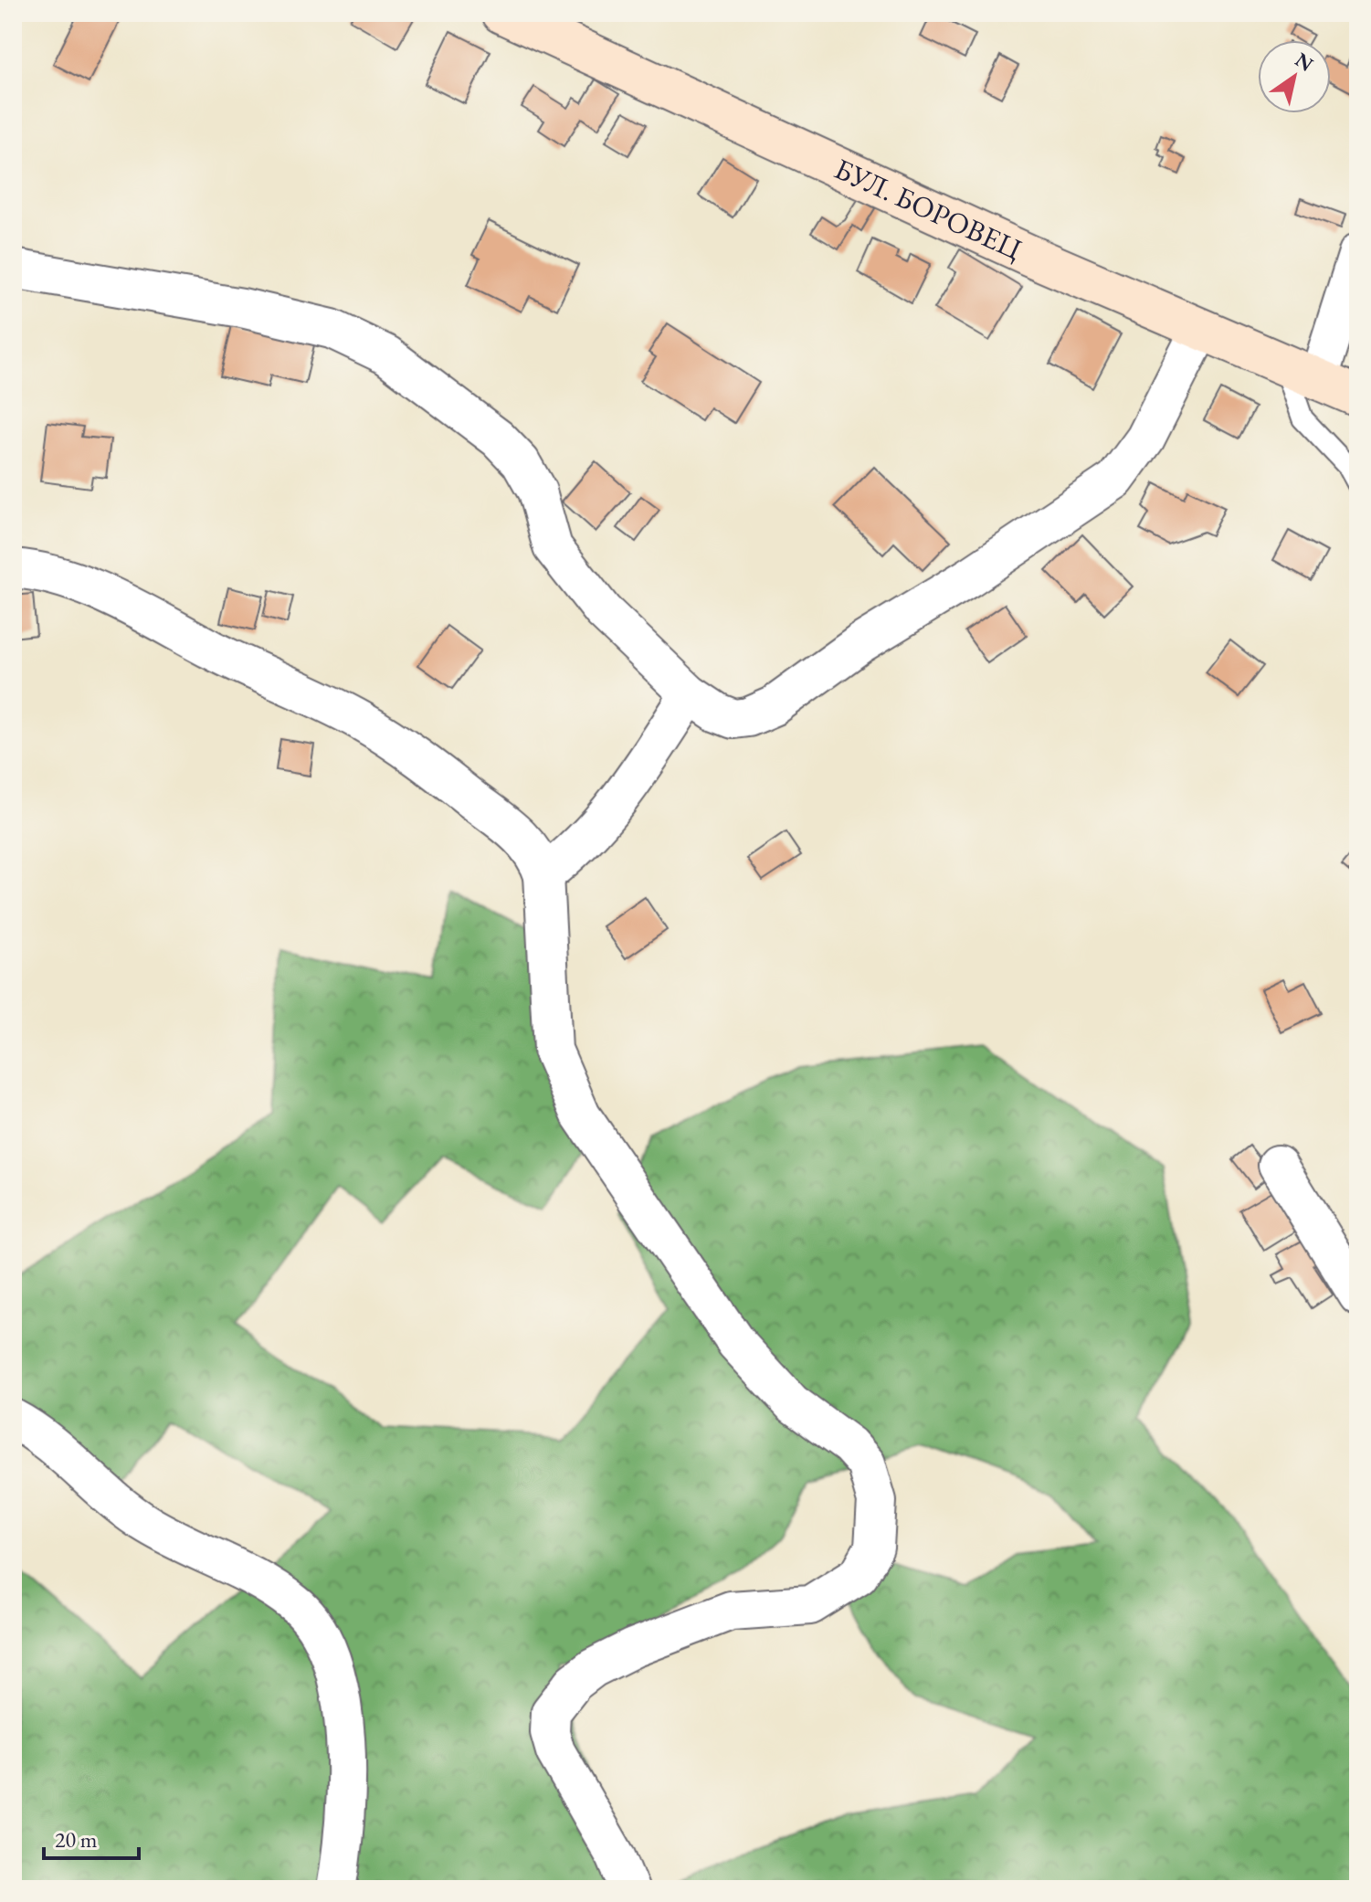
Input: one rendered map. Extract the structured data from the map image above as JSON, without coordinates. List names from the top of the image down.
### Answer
{
  "streets": {
    "street": ["БУЛ. БОРОВЕЦ"]
  },
  "scale_bar": "20 m",
  "north": "top right"
}
